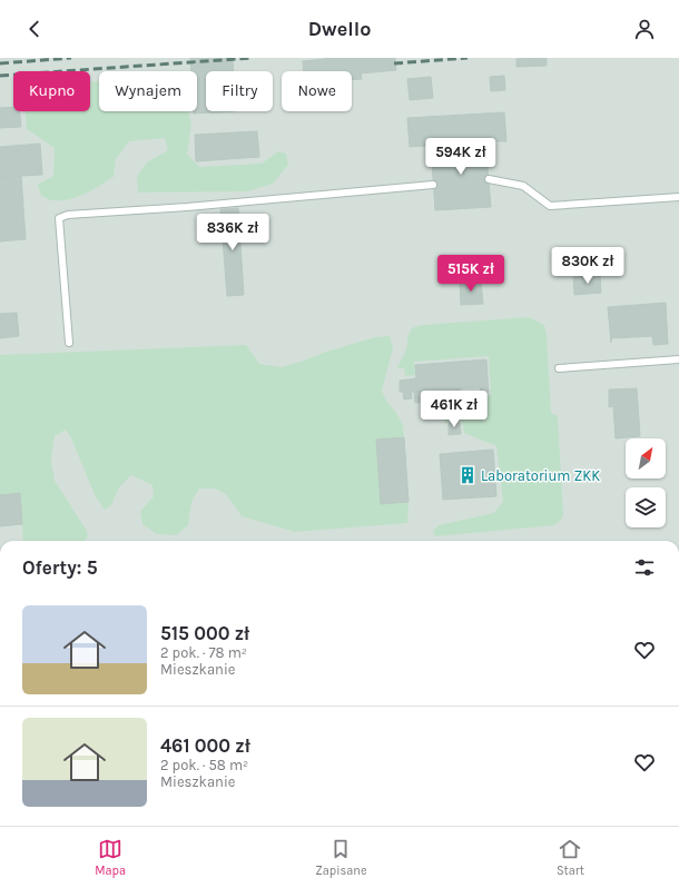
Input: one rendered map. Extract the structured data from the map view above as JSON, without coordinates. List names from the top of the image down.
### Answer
{
  "places": {
    "building": ["Laboratorium ZKK"]
  },
  "north": "top right",
  "page": {
    "header": "Dwello",
    "chip": [
      "Kupno",
      "Wynajem",
      "Filtry",
      "Nowe"
    ],
    "price": [
      "594K zł",
      "836K zł",
      "830K zł",
      "515K zł",
      "461K zł"
    ],
    "heading": "Oferty: 5",
    "list": [
      {
        "name": "515 000 zł",
        "note": "2 pok. · 78 m² · Mieszkanie"
      },
      {
        "name": "461 000 zł",
        "note": "2 pok. · 58 m² · Mieszkanie"
      }
    ],
    "tabs": ["Mapa", "Zapisane", "Start"]
  }
}
